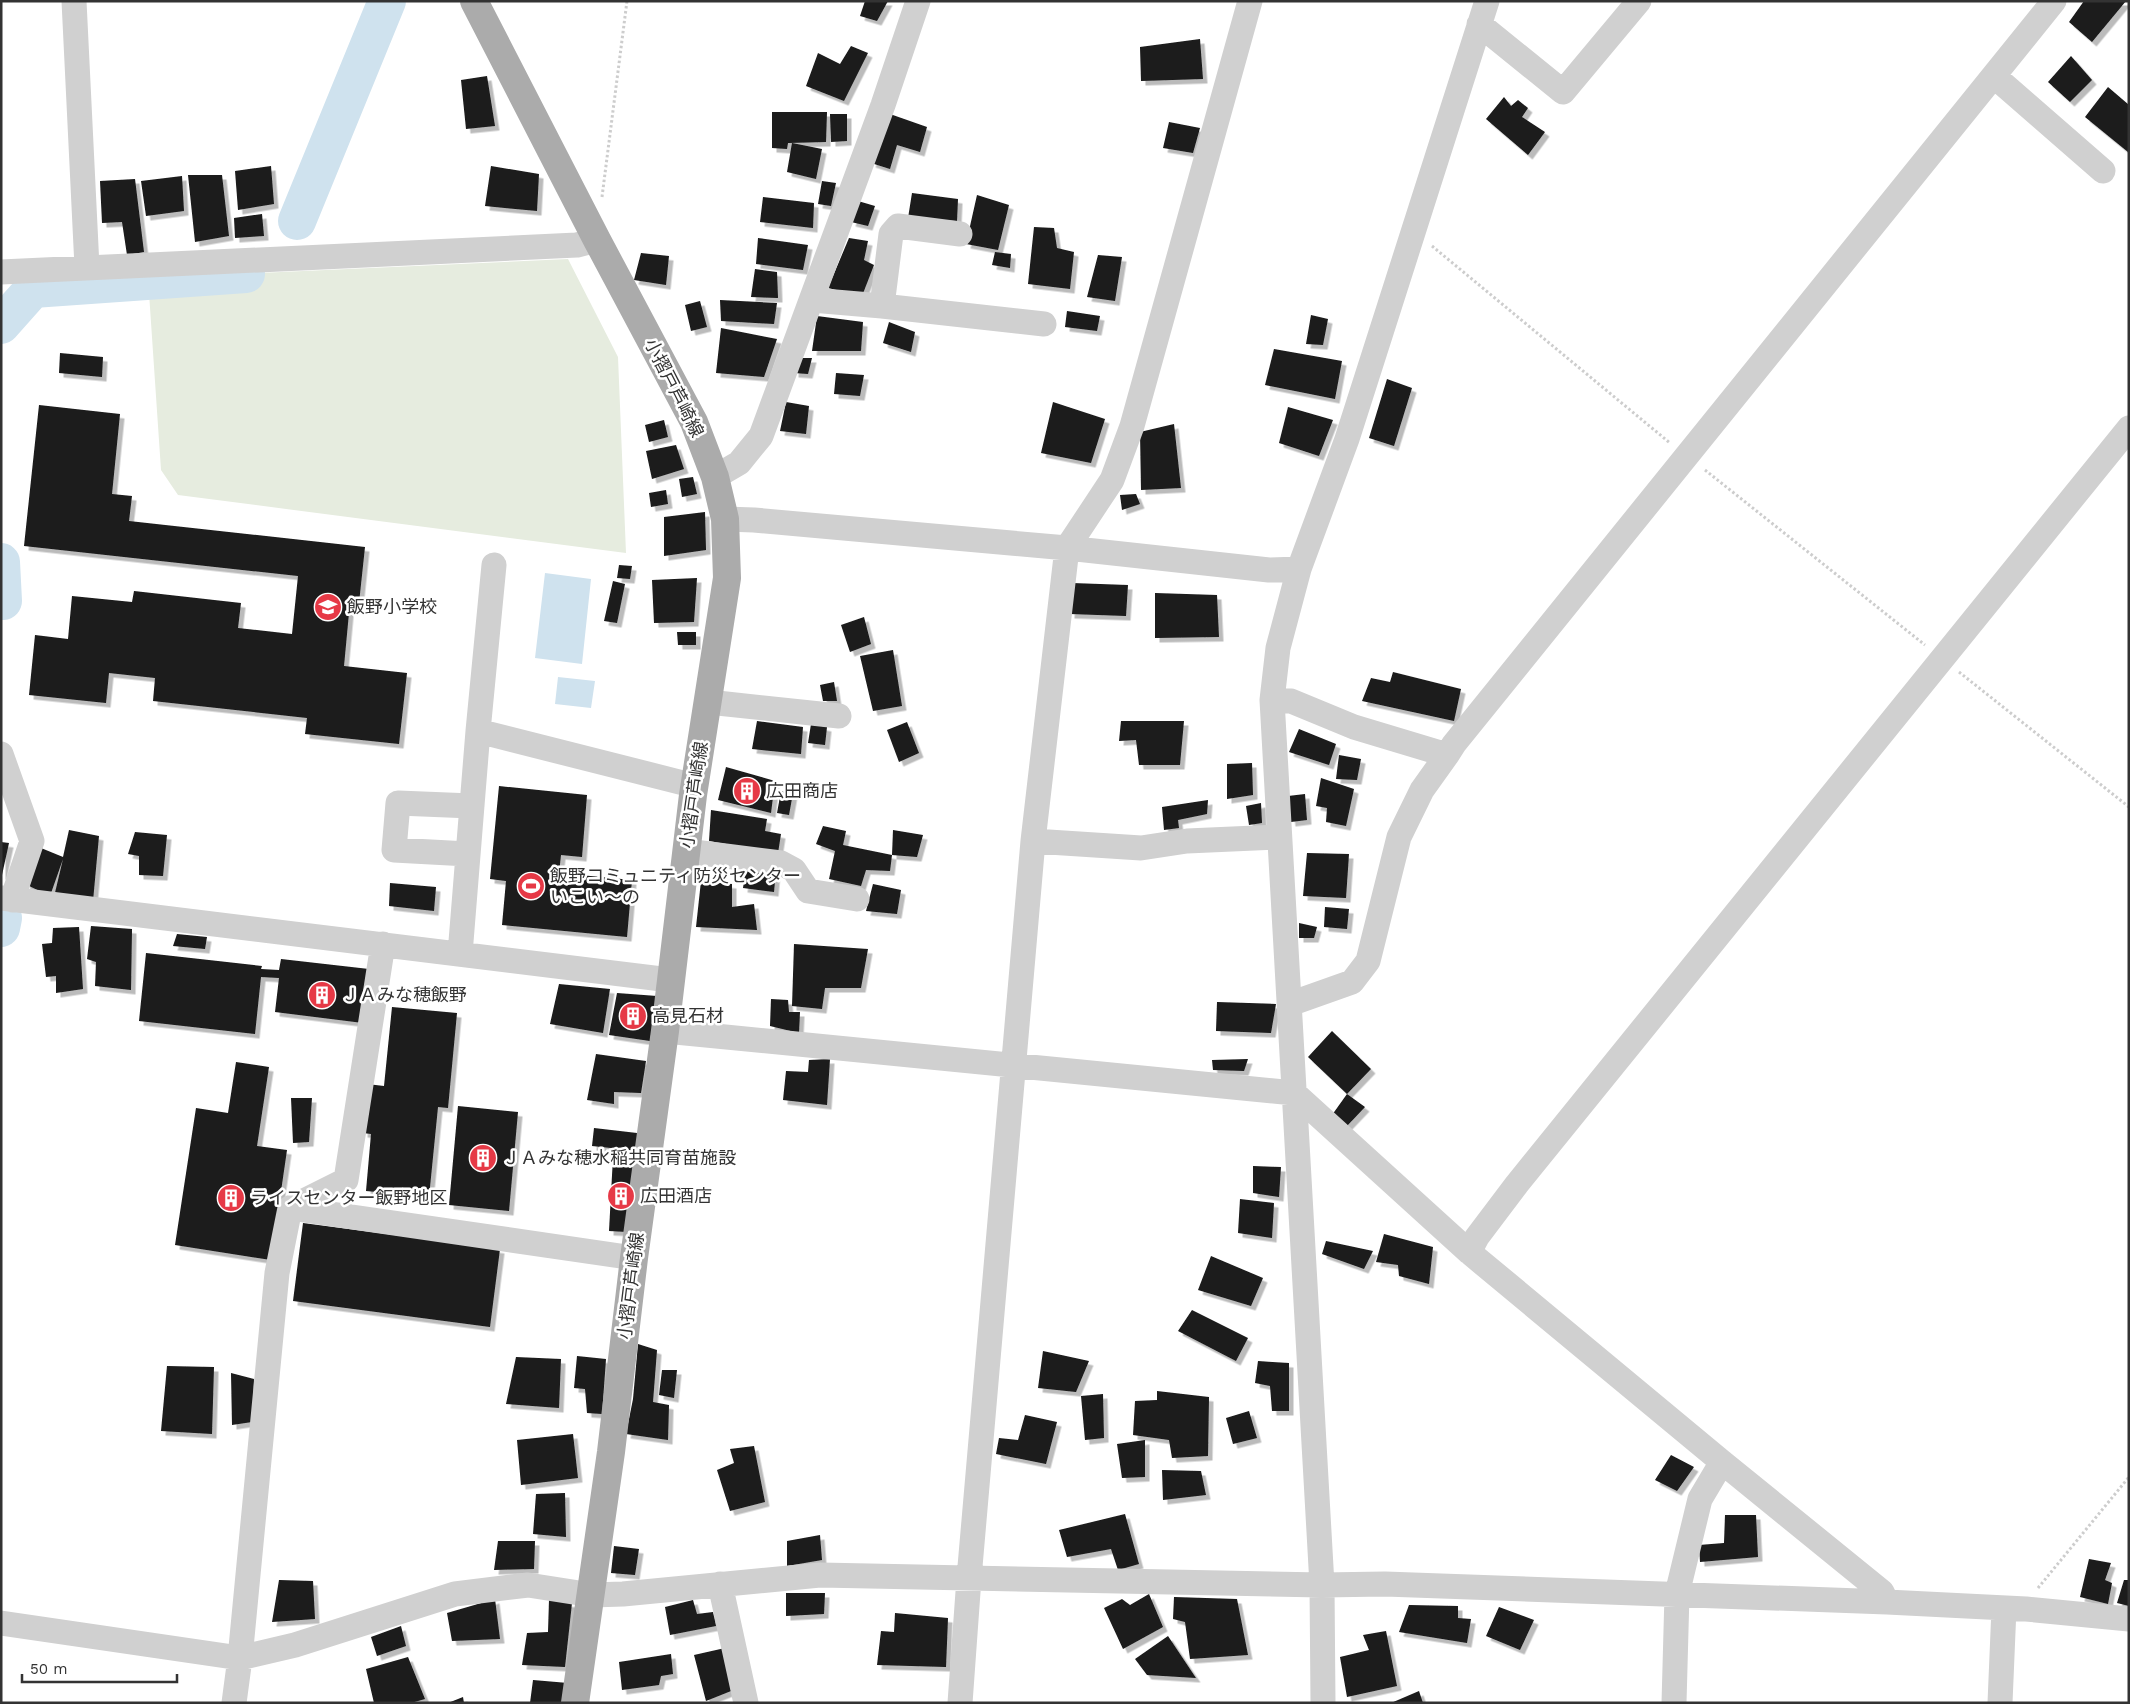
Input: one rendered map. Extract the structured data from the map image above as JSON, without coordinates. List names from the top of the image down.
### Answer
{
  "streets": {
    "main road": ["小摺戸芦崎線"]
  },
  "places": {
    "school or university": ["飯野小学校"],
    "building": [
      "広田商店",
      "ＪＡみな穂飯野",
      "高見石材",
      "ＪＡみな穂水稲共同育苗施設",
      "広田酒店",
      "ライスセンター飯野地区"
    ],
    "sports": ["飯野コミュニティ防災センター いこい～の"]
  },
  "scale_bar": "50 m"
}
